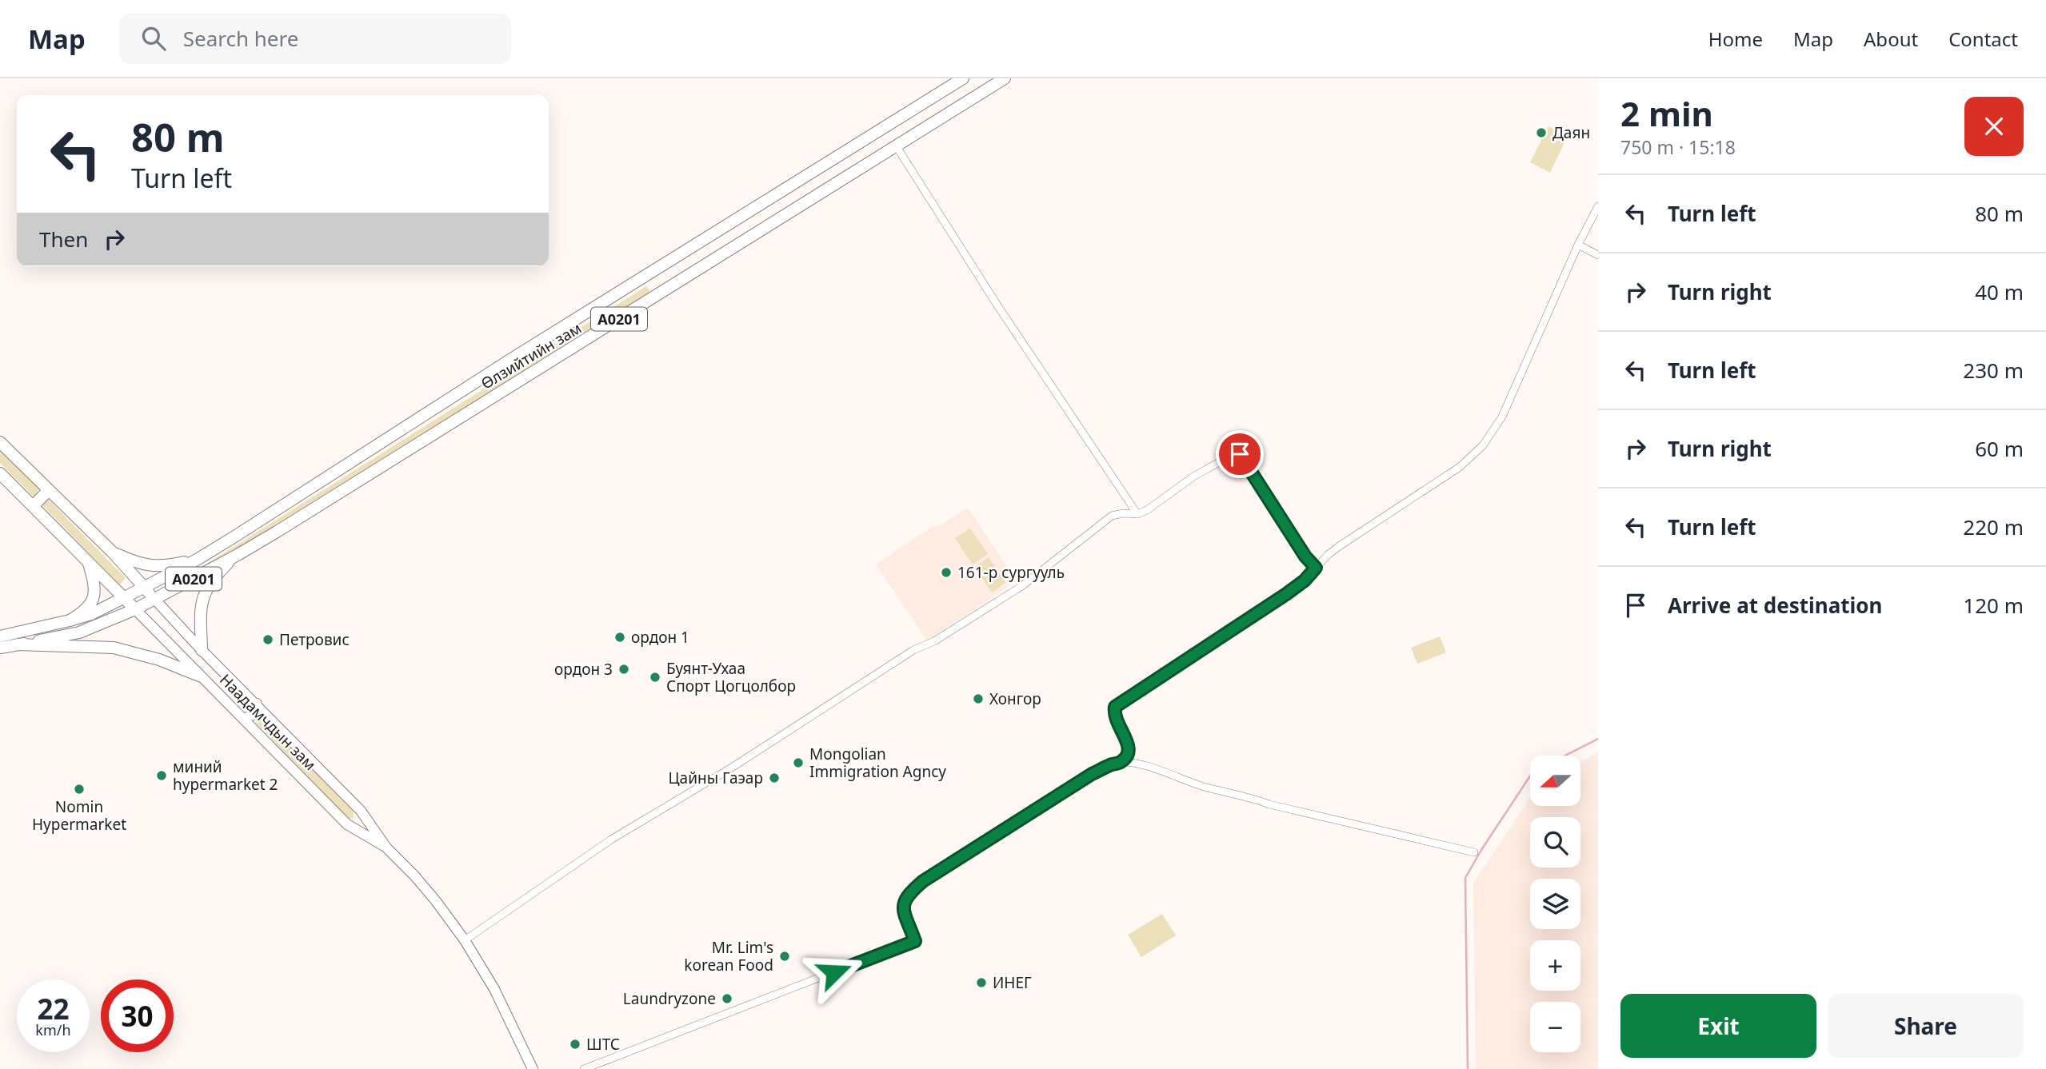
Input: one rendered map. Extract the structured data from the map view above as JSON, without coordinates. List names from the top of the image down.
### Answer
{
  "streets": {
    "main road": ["A0201", "Өлзийтийн зам", "Наадамчдын зам"]
  },
  "crossings": [
    ["Өлзийтийн зам", "Наадамчдын зам"]
  ],
  "places": [
    "Даян",
    "161-р сургууль",
    "ордон 1",
    "Петровис",
    "ордон 3",
    "Буянт-Ухаа Спорт Цогцолбор",
    "Хонгор",
    "Mongolian Immigration Agncy",
    "миний hypermarket 2",
    "Цайны Гаэар",
    "Nomin Hypermarket",
    "Mr. Lim's korean Food",
    "ИНЕГ",
    "Laundryzone",
    "ШТС"
  ],
  "north": "left",
  "page": {
    "header": "Map",
    "search": "Search here",
    "nav": [
      "Home",
      "Map",
      "About",
      "Contact"
    ],
    "heading": ["2 min", "750 m · 15:18"],
    "turn": ["80 m", "Turn left"],
    "list": [
      {
        "name": "Turn left",
        "value": "80 m"
      },
      {
        "name": "Turn right",
        "value": "40 m"
      },
      {
        "name": "Turn left",
        "value": "230 m"
      },
      {
        "name": "Turn right",
        "value": "60 m"
      },
      {
        "name": "Turn left",
        "value": "220 m"
      },
      {
        "name": "Arrive at destination",
        "value": "120 m"
      }
    ],
    "then": "Then",
    "map_buttons": ["+", "−"],
    "speed": "22 km/h",
    "limit": "30",
    "buttons": ["Exit", "Share"]
  }
}
